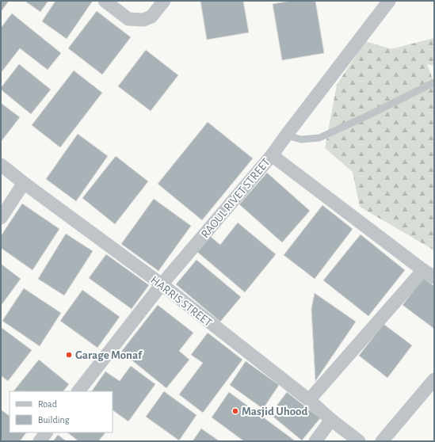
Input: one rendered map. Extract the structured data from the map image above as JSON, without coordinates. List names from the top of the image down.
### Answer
{
  "streets": {
    "street": ["RAOUL RIVET STREET", "HARRIS STREET"]
  },
  "crossings": [
    ["RAOUL RIVET STREET", "HARRIS STREET"]
  ],
  "places": ["Garage Monaf", "Masjid Uhood"],
  "legend": ["Road", "Building"]
}
